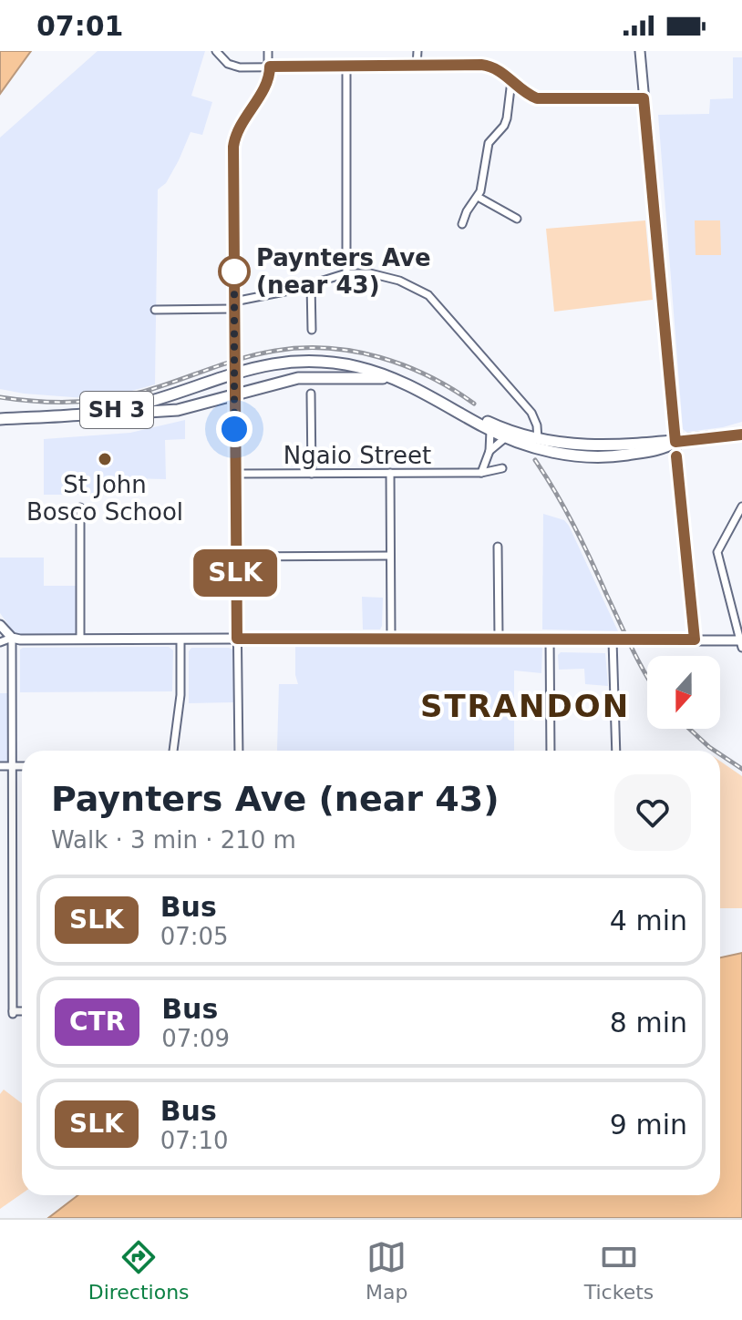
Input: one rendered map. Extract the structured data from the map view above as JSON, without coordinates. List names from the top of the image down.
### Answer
{
  "streets": {
    "highway": ["SH 3"],
    "street": ["Ngaio Street"]
  },
  "districts": ["STRANDON"],
  "places": ["Paynters Ave (near 43)", "St John Bosco School"],
  "lines": ["bus line SLK"],
  "north": "bottom",
  "page": {
    "status": "07:01",
    "on_map": "SLK",
    "heading": ["Paynters Ave (near 43)", "Walk · 3 min · 210 m"],
    "list": [
      {
        "mark": "SLK",
        "name": "Bus",
        "note": "07:05",
        "value": "4 min"
      },
      {
        "mark": "CTR",
        "name": "Bus",
        "note": "07:09",
        "value": "8 min"
      },
      {
        "mark": "SLK",
        "name": "Bus",
        "note": "07:10",
        "value": "9 min"
      }
    ],
    "tabs": ["Directions", "Map", "Tickets"]
  }
}
